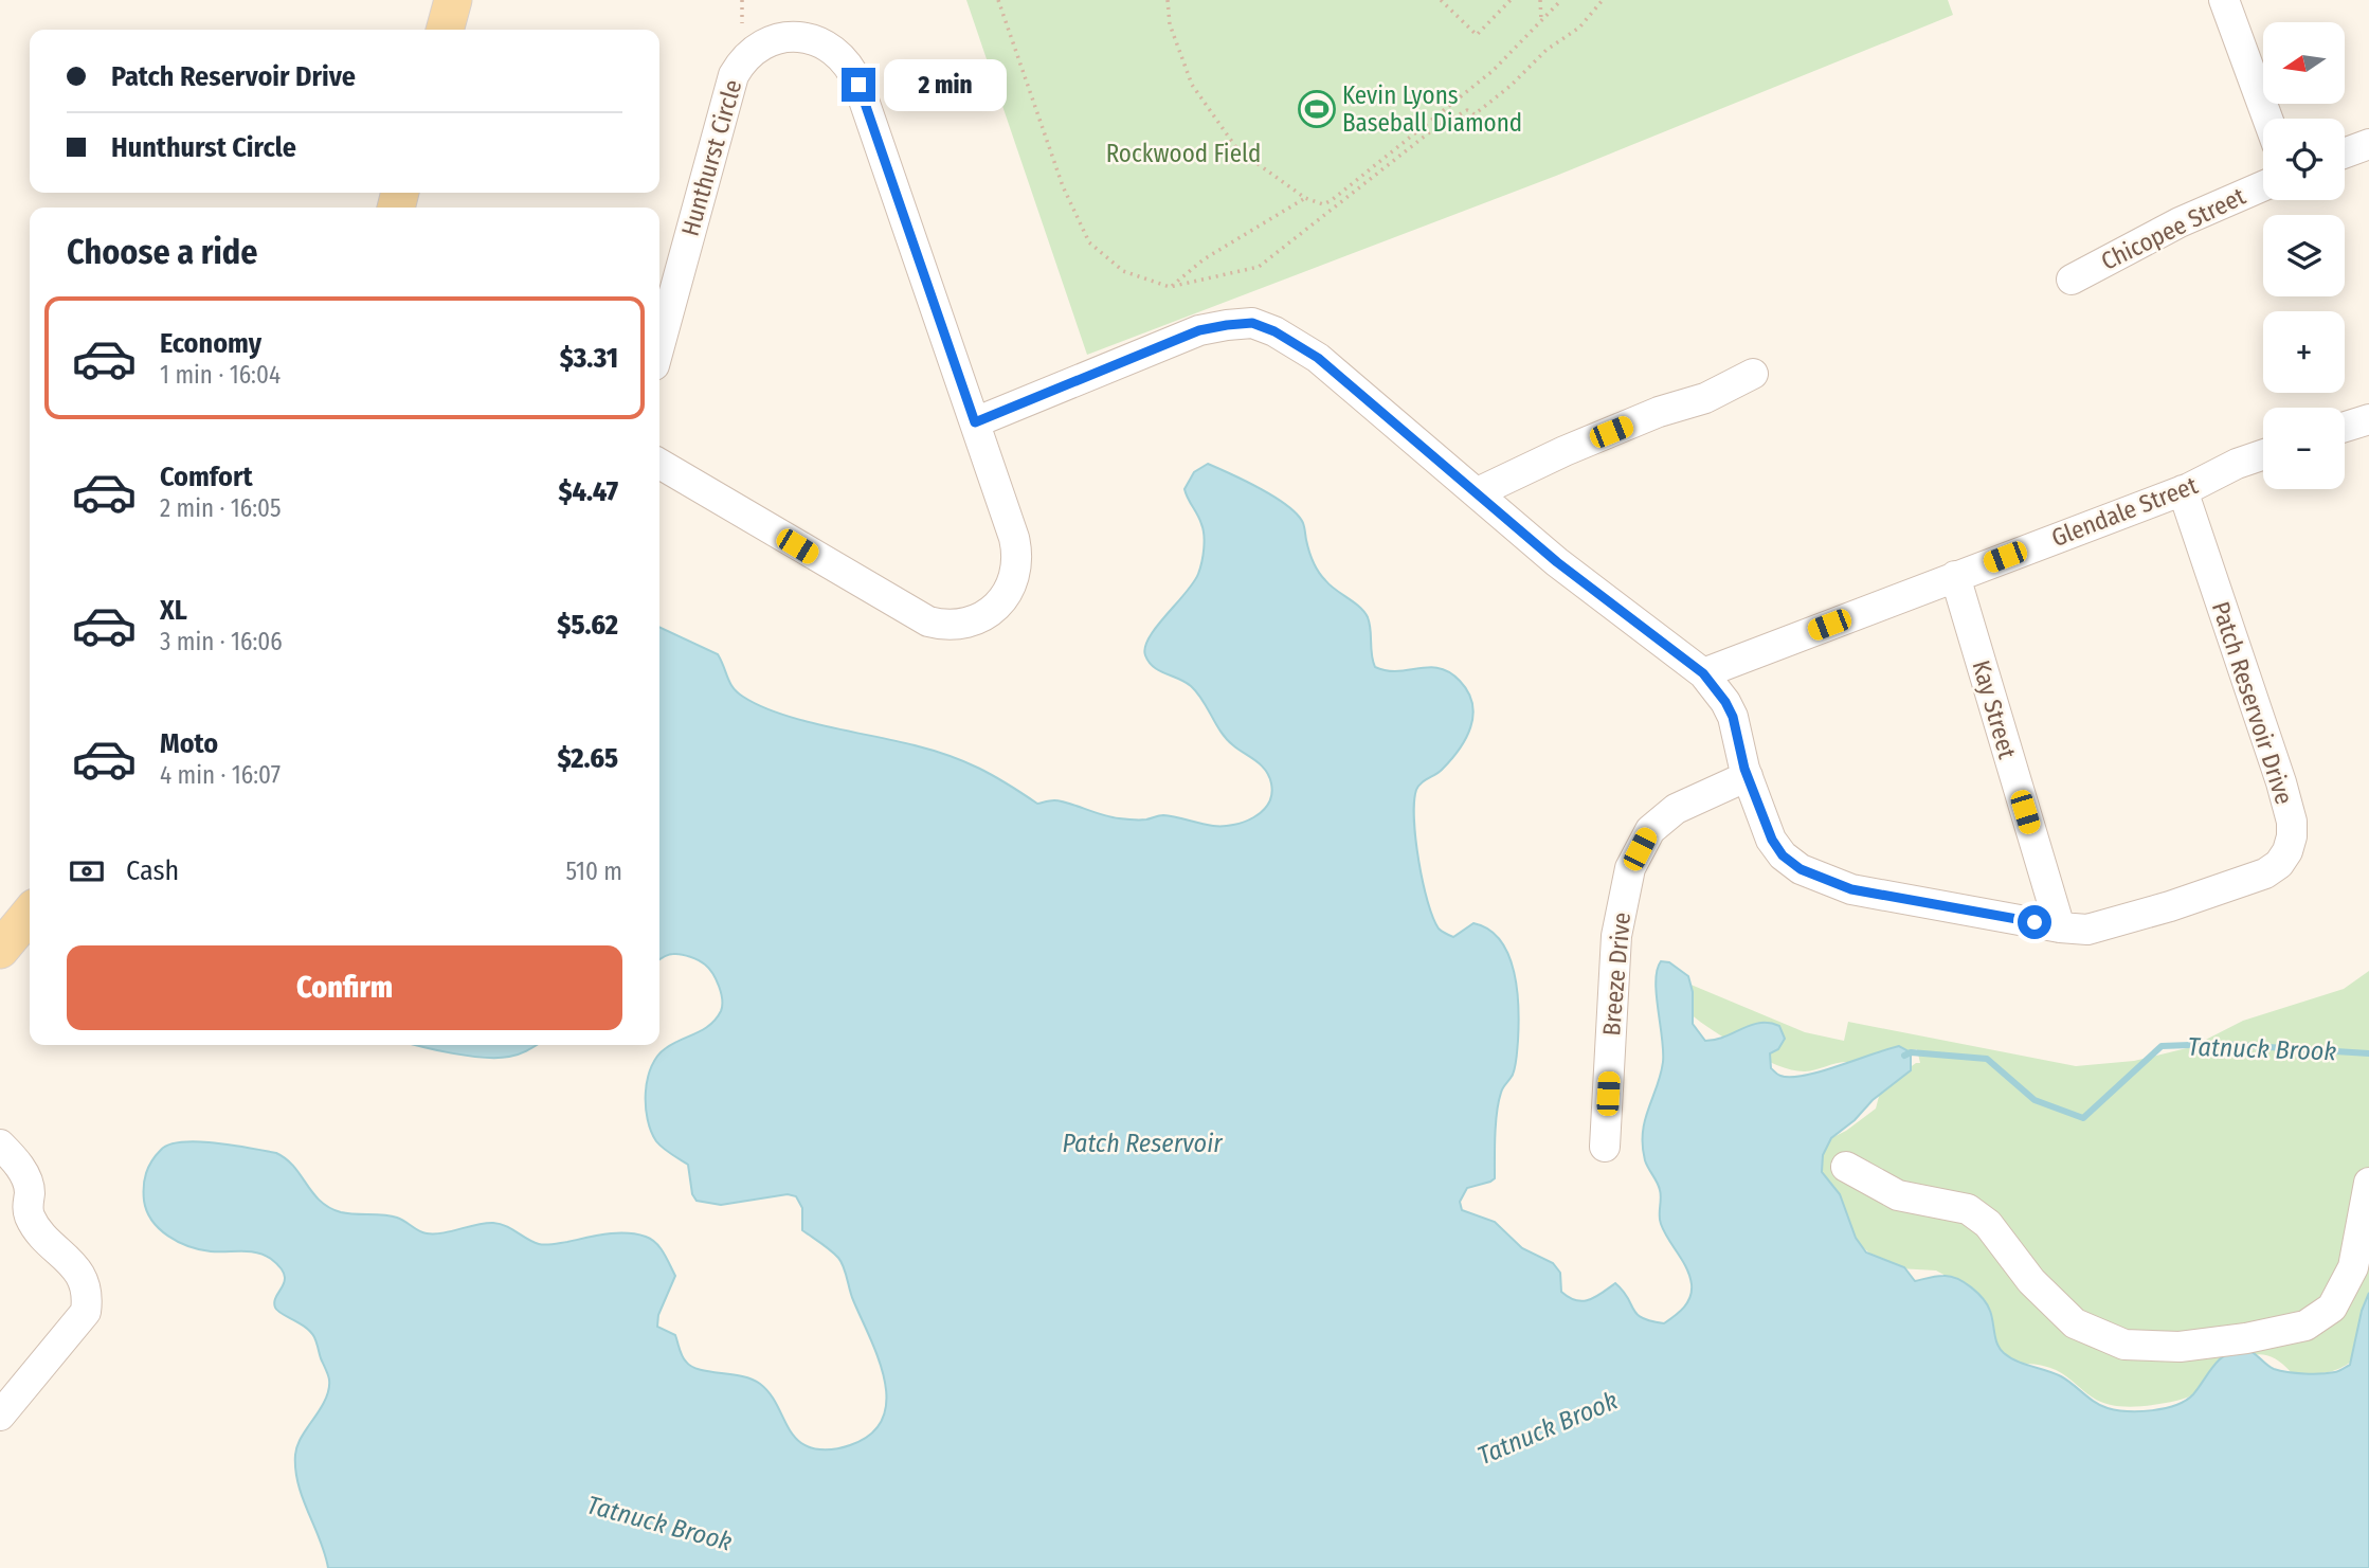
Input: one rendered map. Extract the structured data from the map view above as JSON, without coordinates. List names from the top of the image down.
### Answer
{
  "streets": {
    "street": [
      "Hunthurst Circle",
      "Chicopee Street",
      "Glendale Street",
      "Patch Reservoir Drive",
      "Kay Street",
      "Breeze Drive"
    ]
  },
  "crossings": [
    ["Glendale Street", "Patch Reservoir Drive"],
    ["Glendale Street", "Kay Street"],
    ["Patch Reservoir Drive", "Kay Street"],
    ["Patch Reservoir Drive", "Breeze Drive"]
  ],
  "water": ["Tatnuck Brook", "Patch Reservoir"],
  "parks": ["Rockwood Field"],
  "places": {
    "sports": ["Kevin Lyons Baseball Diamond"]
  },
  "north": "left",
  "page": {
    "map_buttons": ["+", "−"],
    "banner": ["Patch Reservoir Drive", "Hunthurst Circle"],
    "bubble": "2 min",
    "heading": "Choose a ride",
    "list": [
      {
        "name": "Economy",
        "note": "1 min · 16:04",
        "value": "$3.31"
      },
      {
        "name": "Comfort",
        "note": "2 min · 16:05",
        "value": "$4.47"
      },
      {
        "name": "XL",
        "note": "3 min · 16:06",
        "value": "$5.62"
      },
      {
        "name": "Moto",
        "note": "4 min · 16:07",
        "value": "$2.65"
      }
    ],
    "pay": ["Cash", "510 m"],
    "buttons": "Confirm"
  }
}
